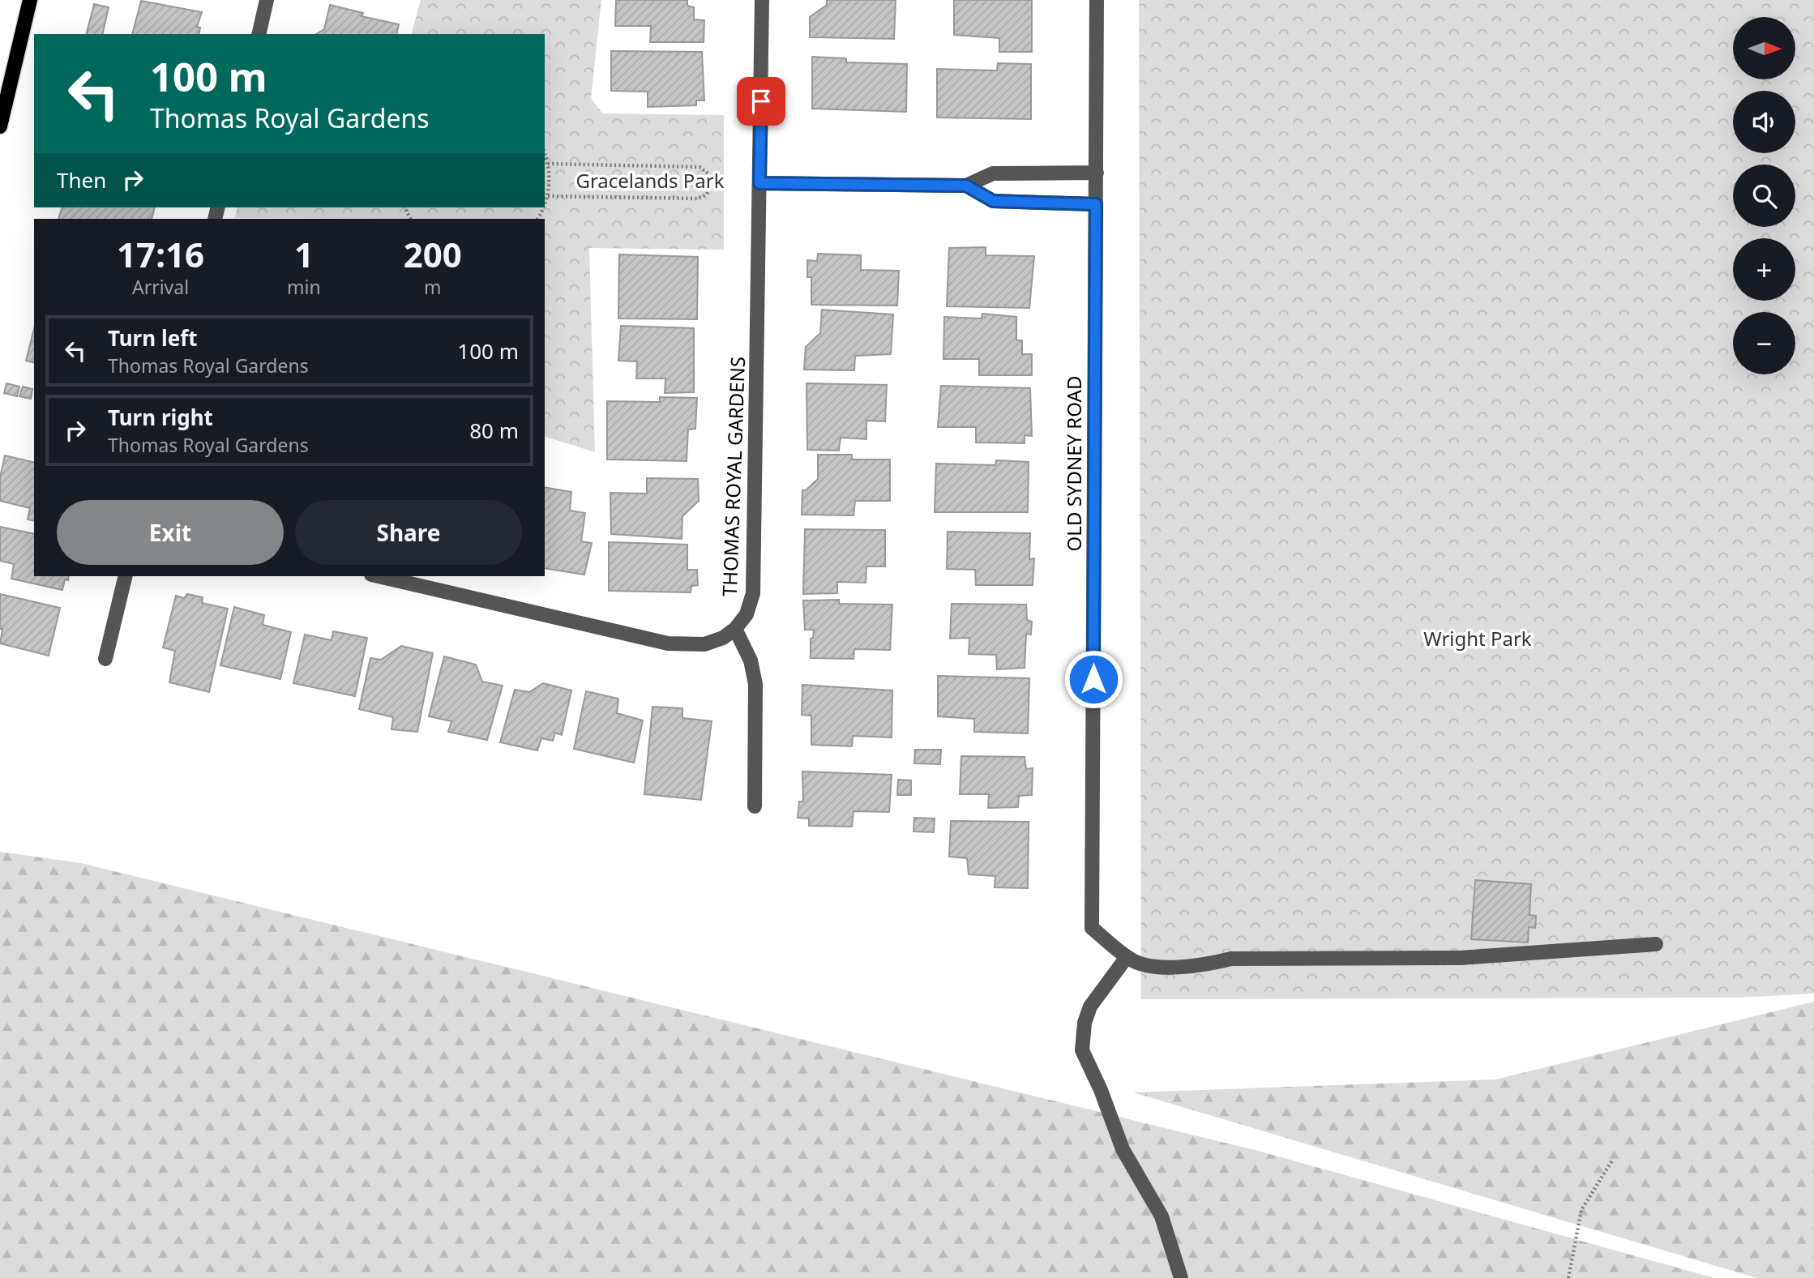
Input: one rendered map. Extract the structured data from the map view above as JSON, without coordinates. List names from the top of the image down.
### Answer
{
  "streets": {
    "street": ["OLD SYDNEY ROAD", "THOMAS ROYAL GARDENS"]
  },
  "parks": ["Gracelands Park", "Wright Park"],
  "north": "right",
  "page": {
    "map_buttons": ["+", "−"],
    "turn": ["100 m", "Thomas Royal Gardens"],
    "then": "Then",
    "eta": [
      "17:16",
      "Arrival",
      "1",
      "min",
      "200",
      "m"
    ],
    "list": [
      {
        "name": "Turn left",
        "note": "Thomas Royal Gardens",
        "value": "100 m"
      },
      {
        "name": "Turn right",
        "note": "Thomas Royal Gardens",
        "value": "80 m"
      }
    ],
    "buttons": ["Exit", "Share"]
  }
}
